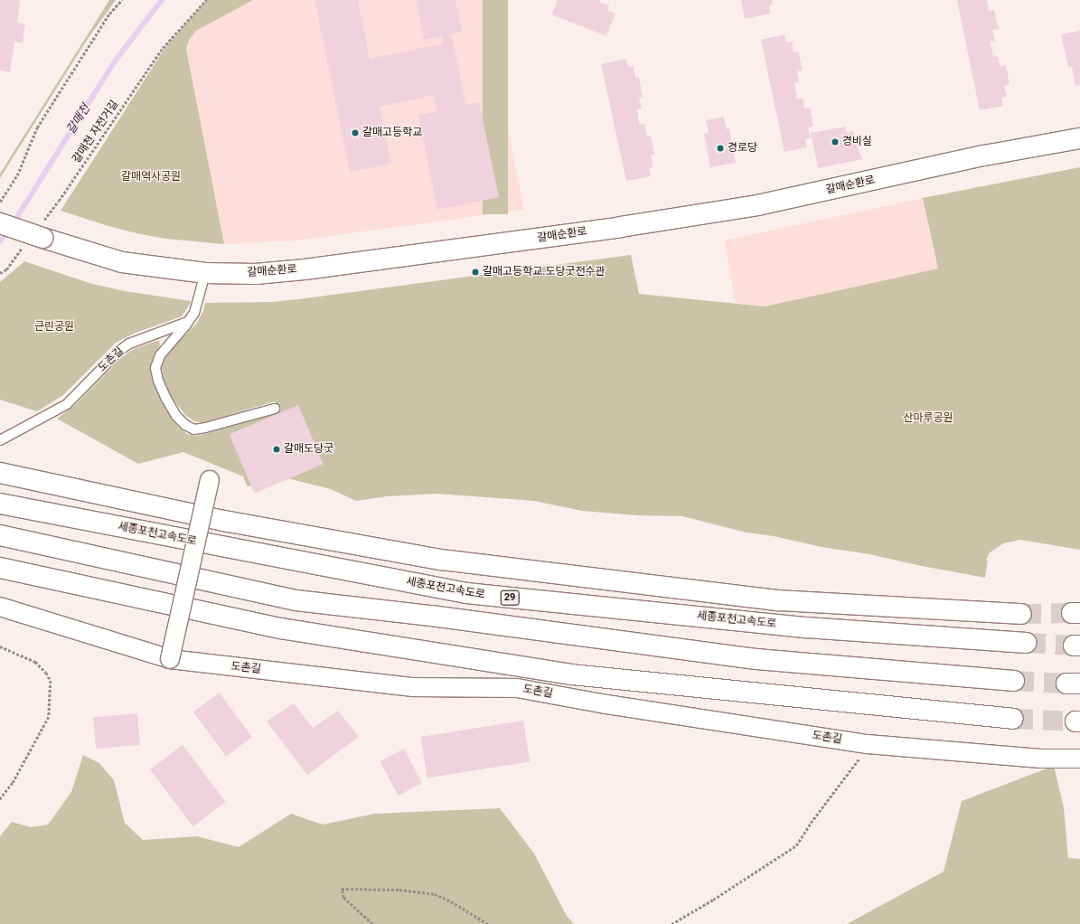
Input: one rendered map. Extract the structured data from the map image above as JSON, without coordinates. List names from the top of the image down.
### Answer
{
  "streets": {
    "main road": ["갈매순환로", "세종포천고속도로", "29"],
    "street": ["도촌길"],
    "path": ["갈매천 자전거길"]
  },
  "crossings": [
    ["갈매천 자전거길", "갈매순환로"]
  ],
  "water": ["갈매천"],
  "parks": ["갈매역사공원", "근린공원", "산마루공원"],
  "places": [
    "갈매고등학교",
    "경비실",
    "경로당",
    "갈매고등학교.도당굿전수관",
    "갈매도당굿"
  ]
}
